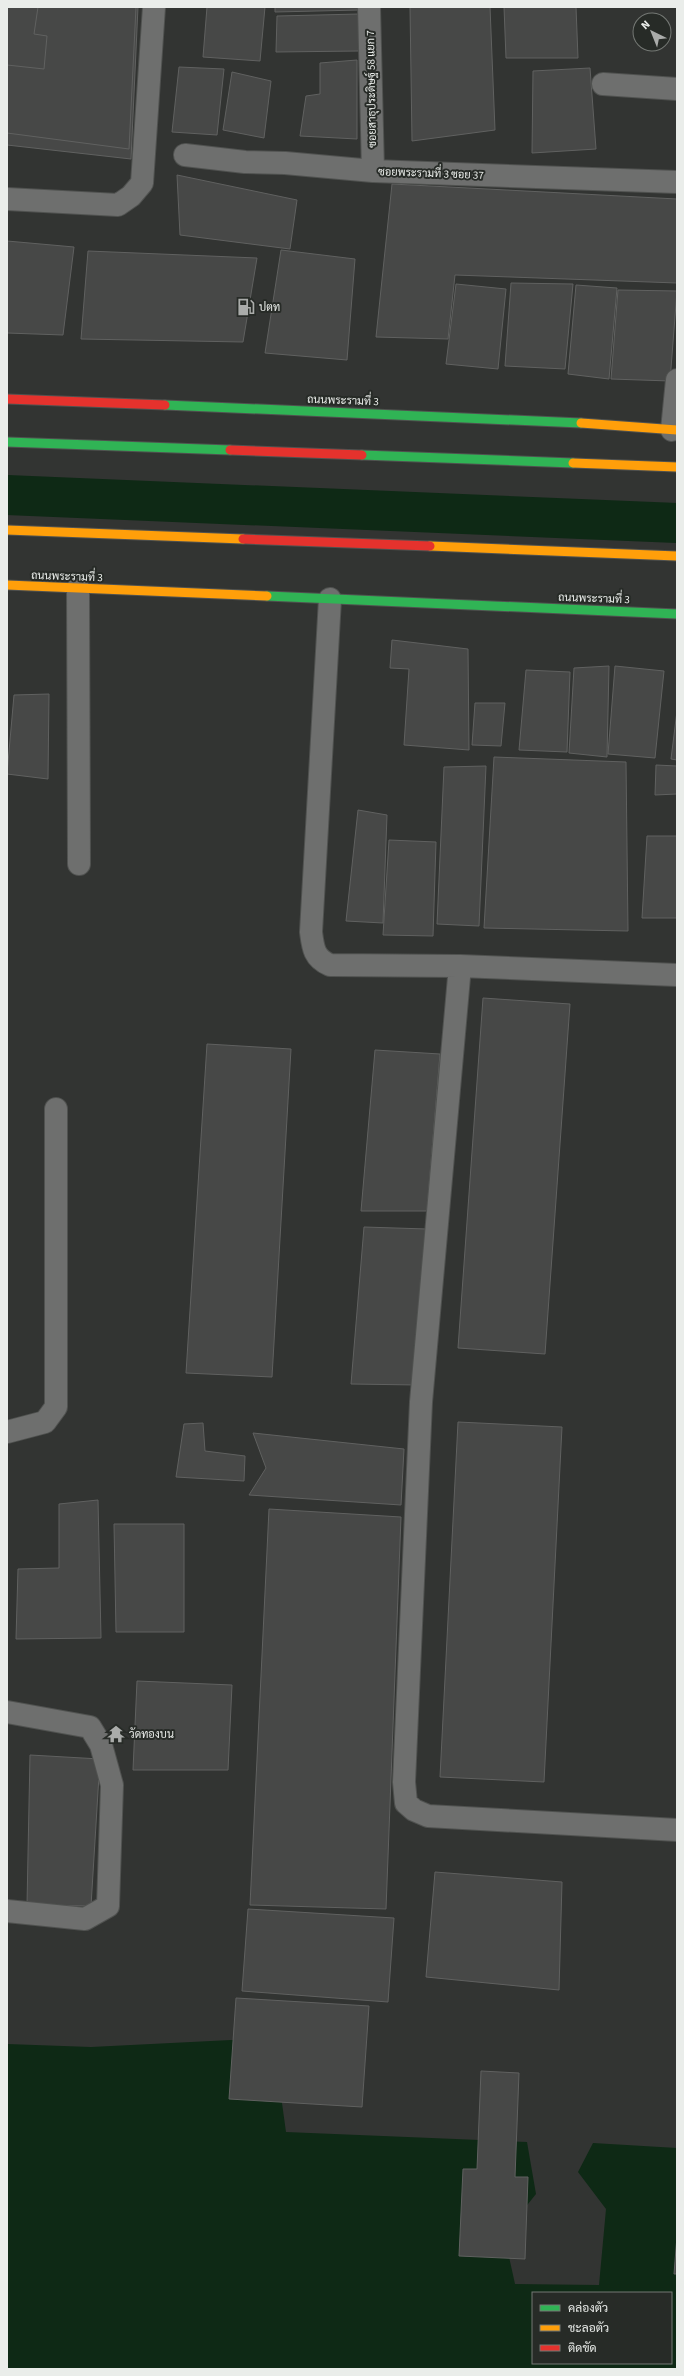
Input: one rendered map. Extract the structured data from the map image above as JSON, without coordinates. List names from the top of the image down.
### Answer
{
  "streets": {
    "main road": ["ถนนพระรามที่ 3"],
    "street": ["ซอยสาธุประดิษฐ์ 58 แยก 7", "ซอยพระรามที่ 3 ซอย 37"]
  },
  "crossings": [
    ["ซอยสาธุประดิษฐ์ 58 แยก 7", "ซอยพระรามที่ 3 ซอย 37"]
  ],
  "places": {
    "fuel station": ["ปตท"],
    "temple": ["วัดทองบน"]
  },
  "legend": ["คล่องตัว", "ชะลอตัว", "ติดขัด"],
  "north": "top left"
}
